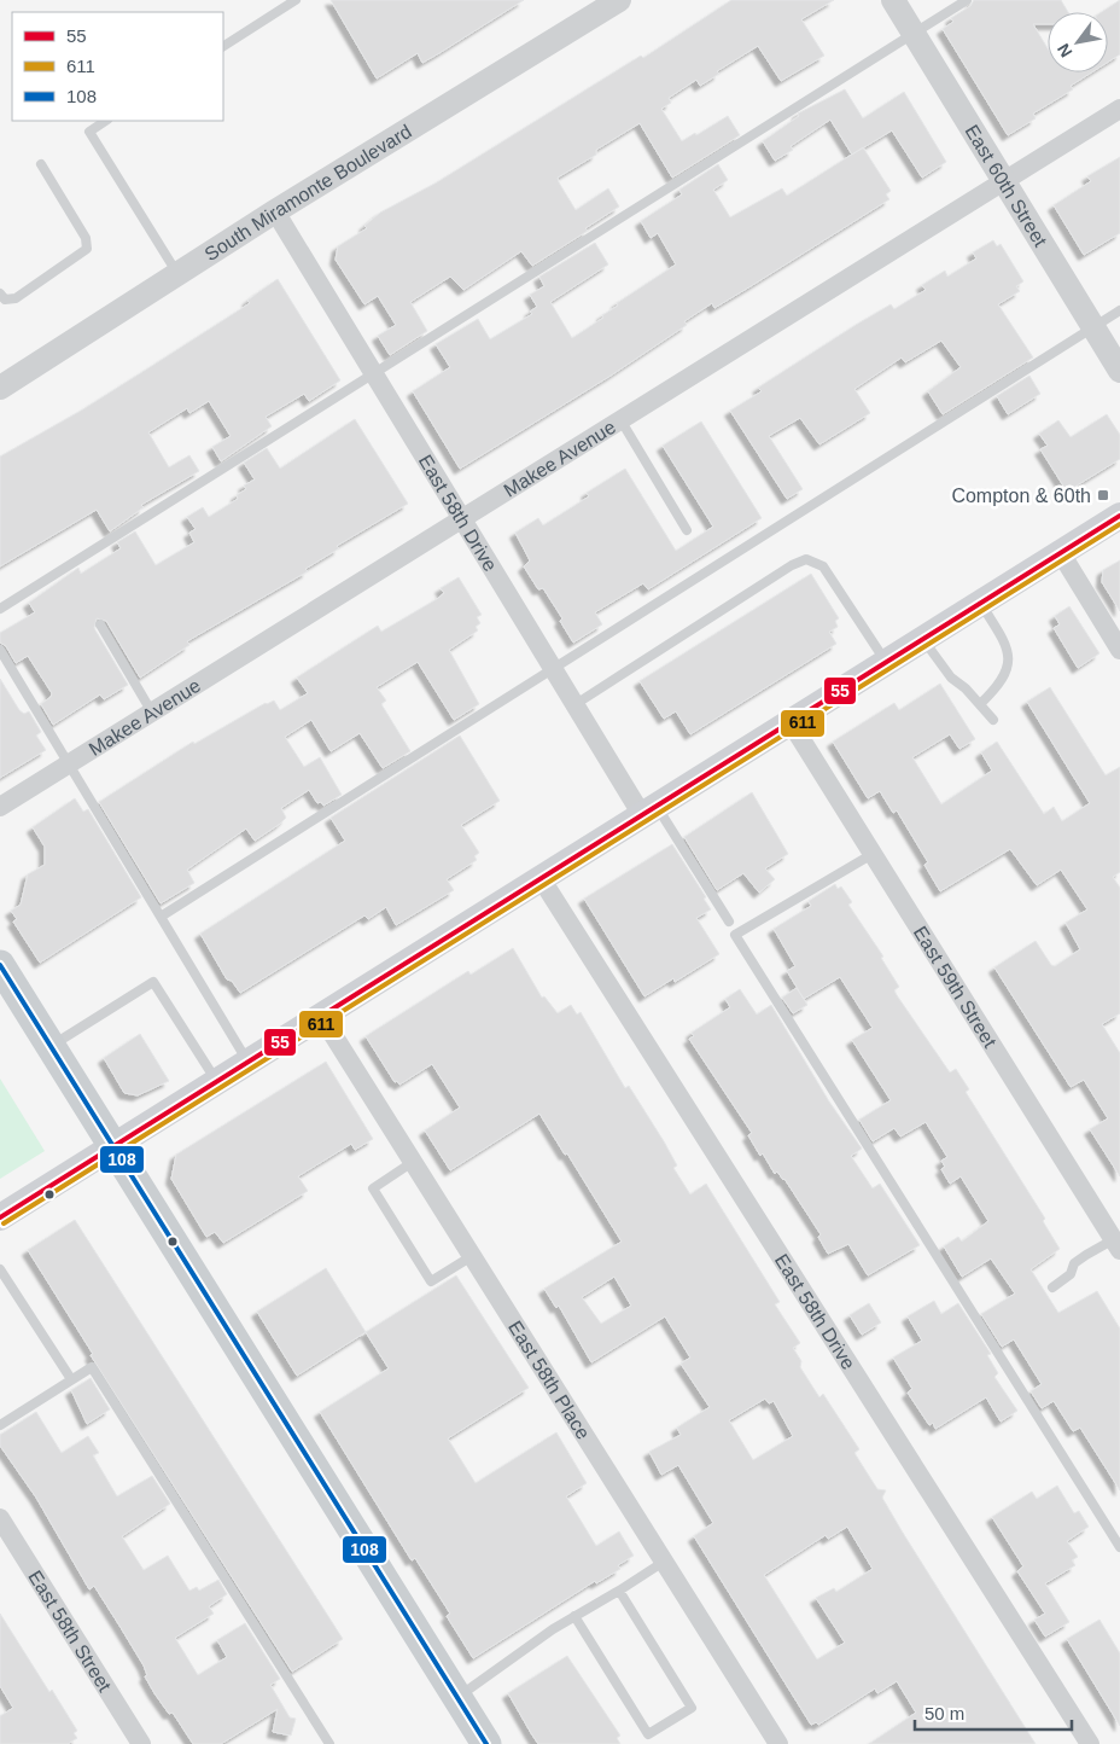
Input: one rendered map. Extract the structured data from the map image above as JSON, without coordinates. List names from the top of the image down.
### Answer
{
  "streets": {
    "street": [
      "East 60th Street",
      "South Miramonte Boulevard",
      "Makee Avenue",
      "East 58th Drive",
      "East 59th Street",
      "East 58th Place",
      "East 58th Street"
    ]
  },
  "crossings": [
    ["East 60th Street", "Makee Avenue"],
    ["South Miramonte Boulevard", "East 58th Drive"],
    ["Makee Avenue", "East 58th Drive"]
  ],
  "places": {
    "transit": ["Compton & 60th"]
  },
  "lines": ["transit line 55", "transit line 611", "transit line 108"],
  "legend": ["55", "611", "108"],
  "scale_bar": "50 m",
  "north": "bottom left"
}
